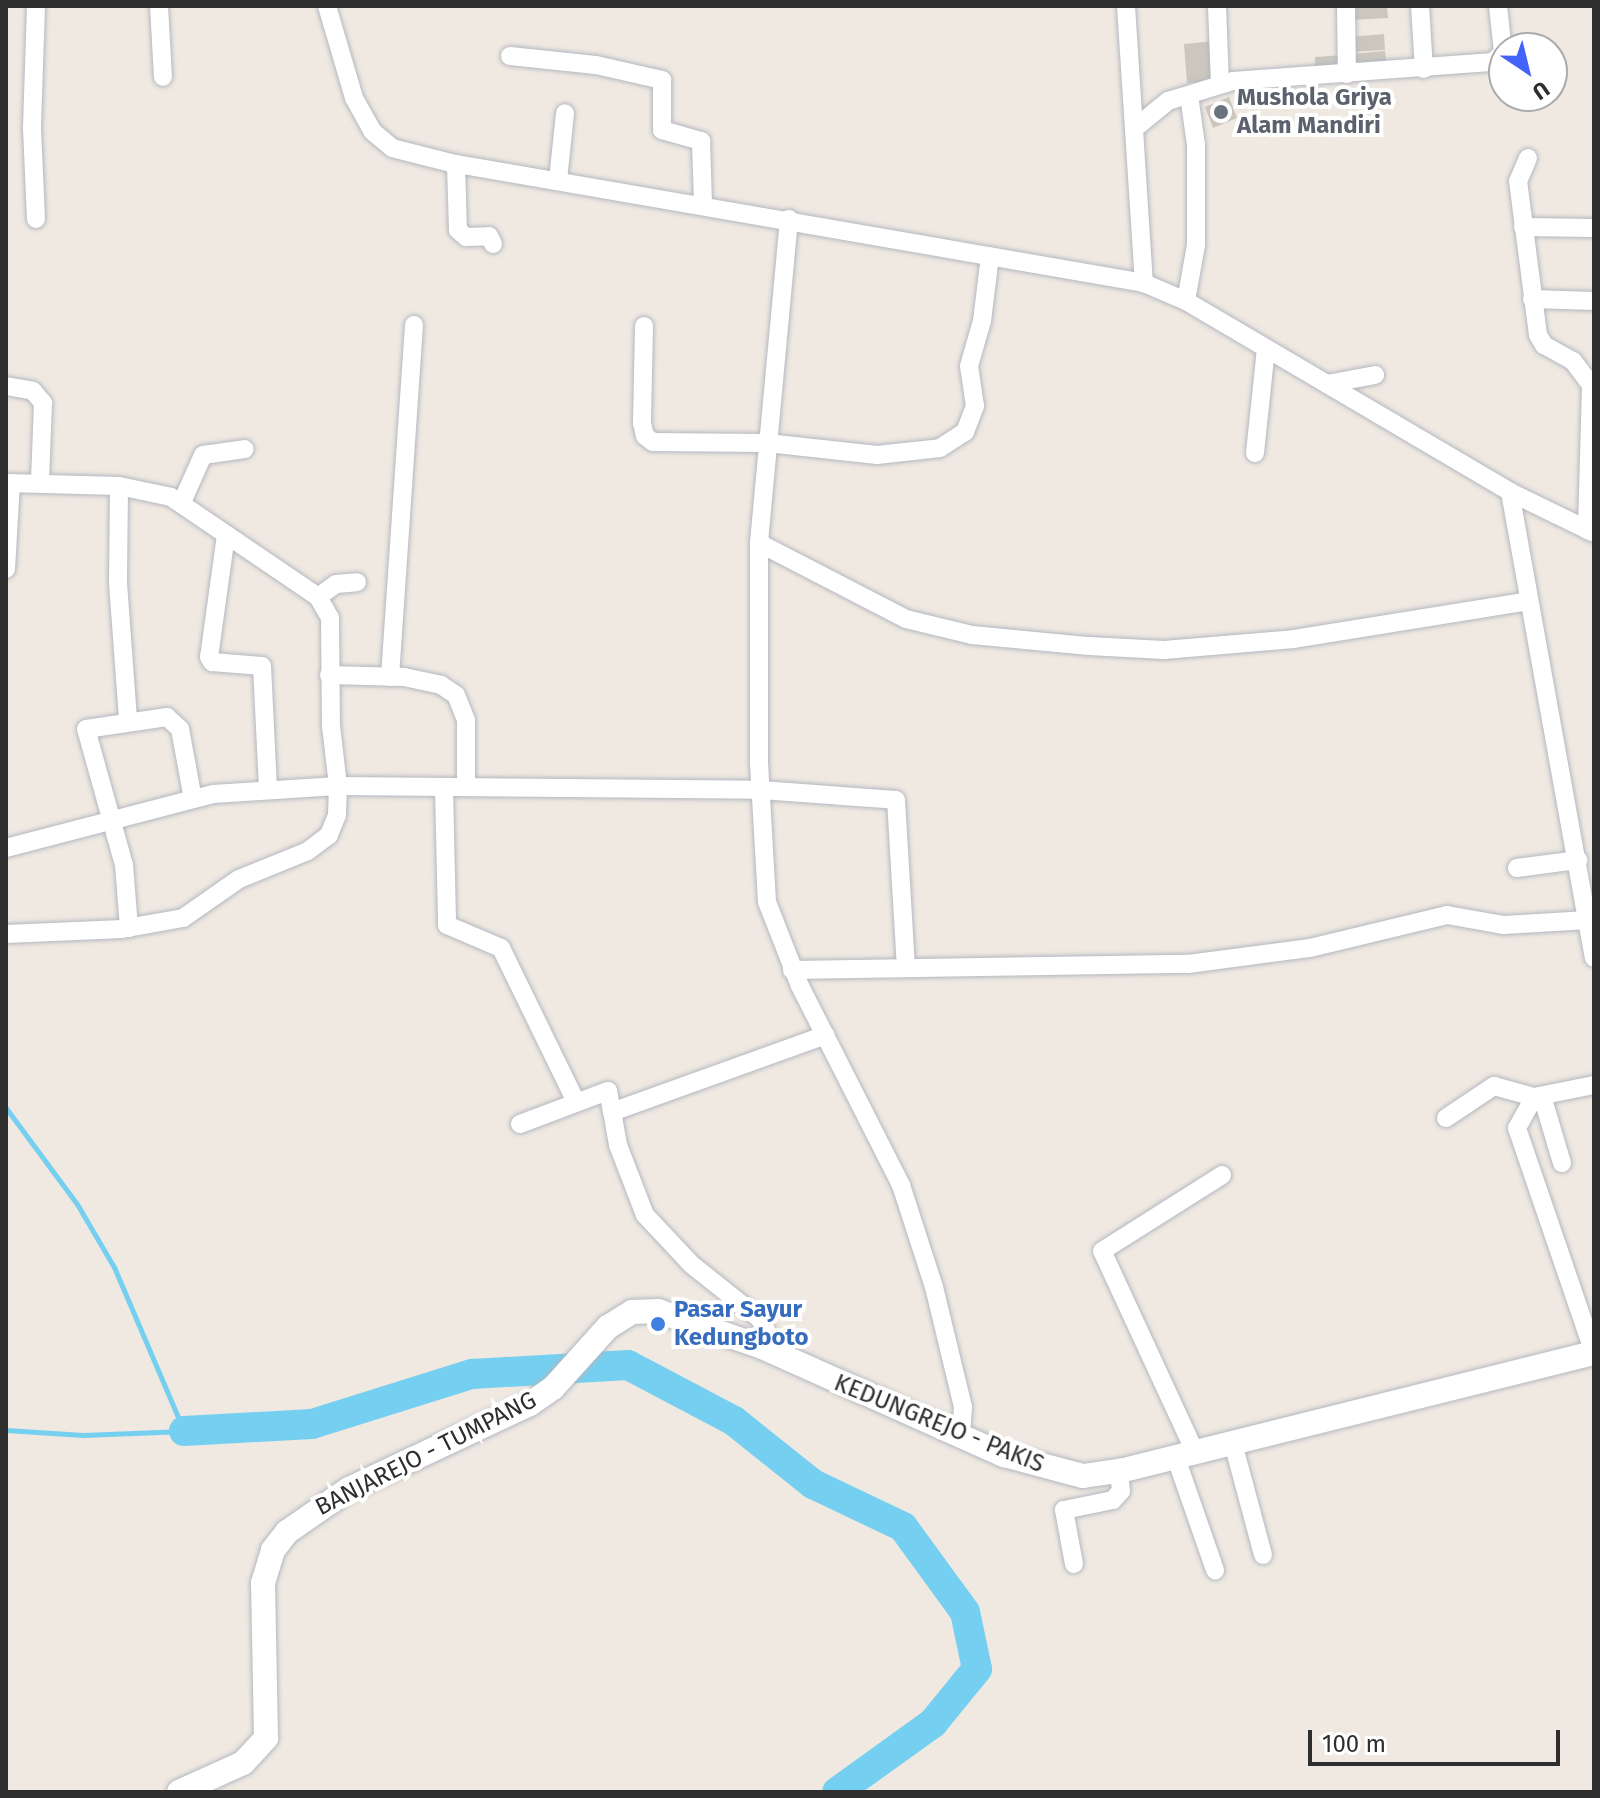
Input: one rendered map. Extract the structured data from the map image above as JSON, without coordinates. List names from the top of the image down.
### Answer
{
  "streets": {
    "main road": ["KEDUNGREJO - PAKIS", "BANJAREJO - TUMPANG"]
  },
  "crossings": [
    ["KEDUNGREJO - PAKIS", "BANJAREJO - TUMPANG"]
  ],
  "places": ["Mushola Griya Alam Mandiri", "Pasar Sayur Kedungboto"],
  "scale_bar": "100 m",
  "north": "bottom right"
}
